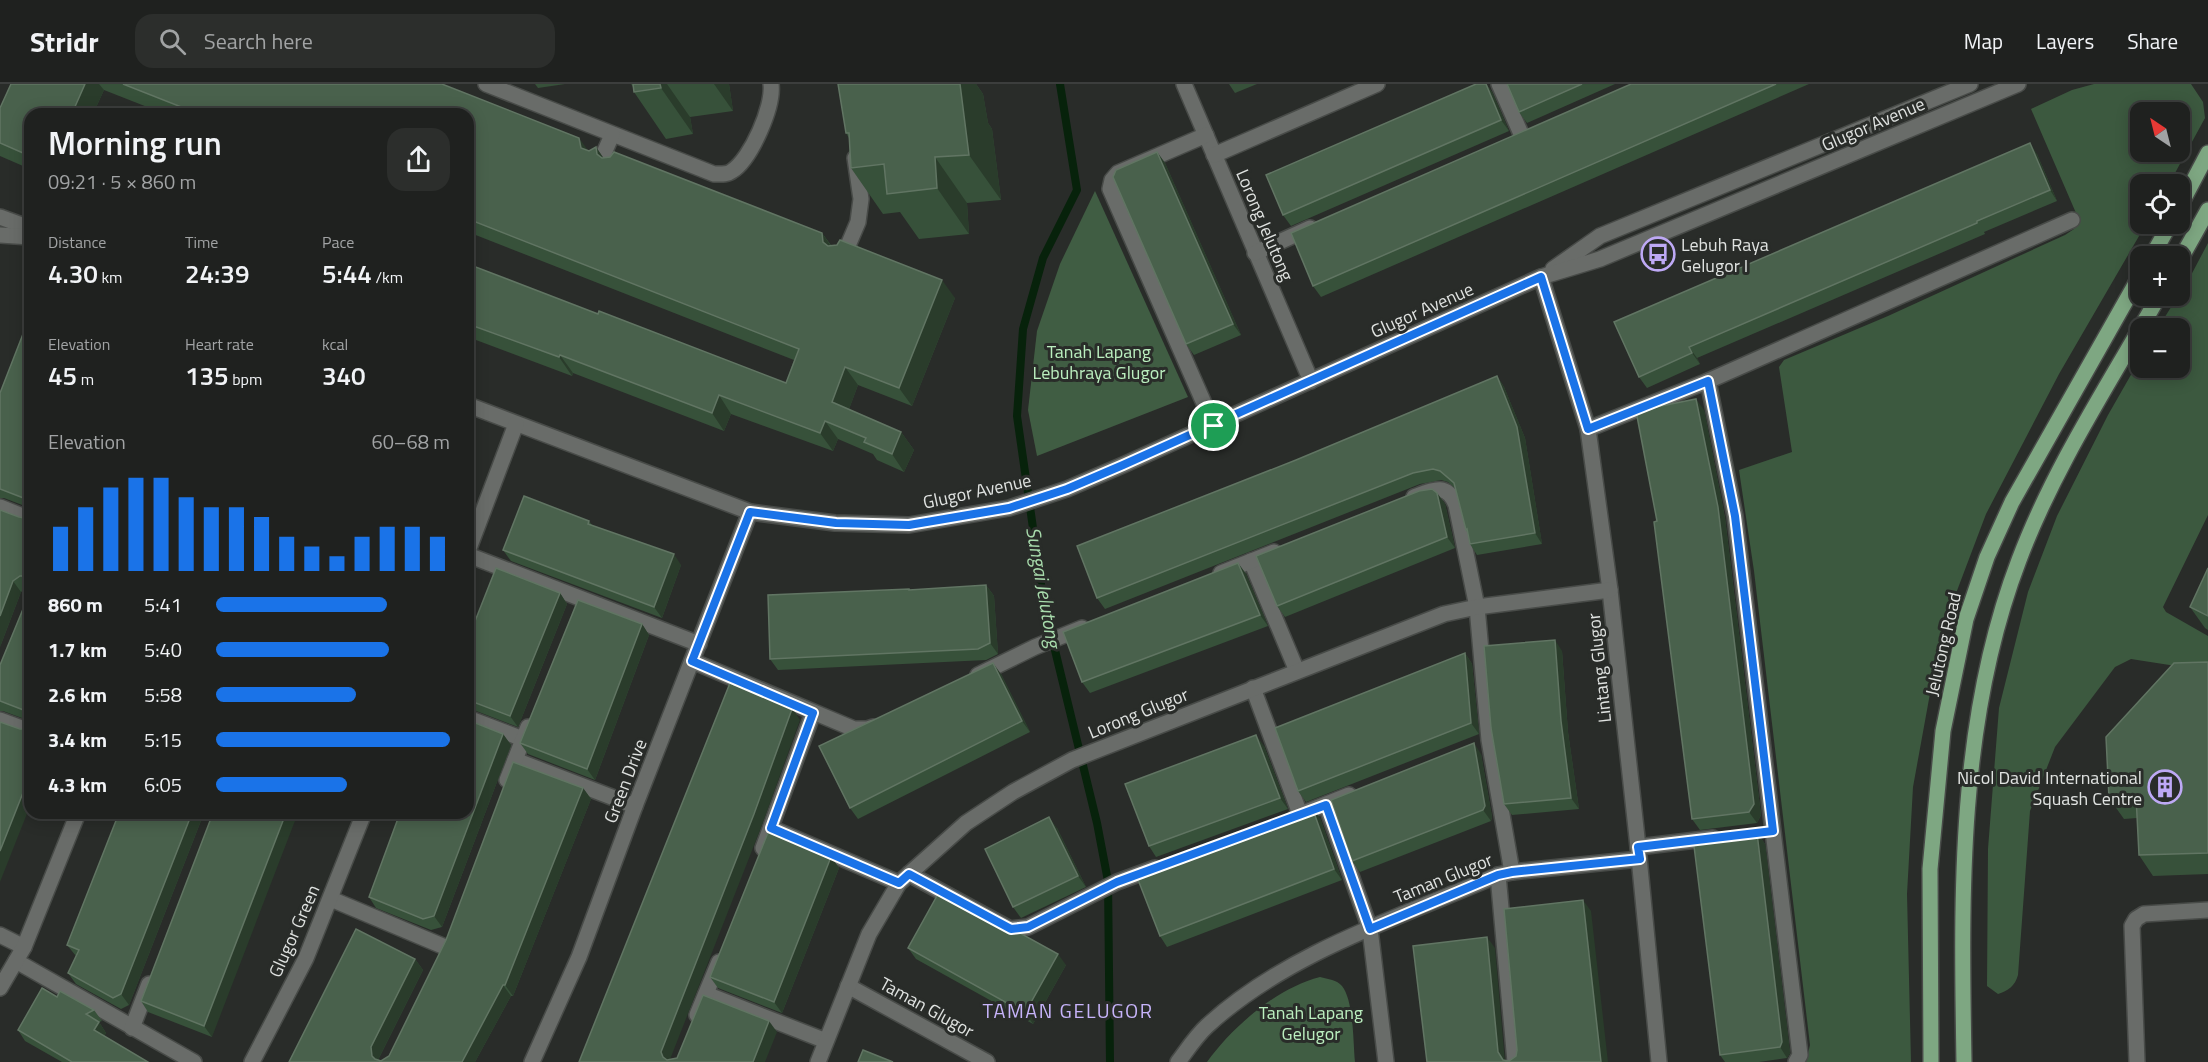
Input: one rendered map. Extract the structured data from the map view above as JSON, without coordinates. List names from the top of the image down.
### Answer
{
  "streets": {
    "main road": ["Jelutong Road"],
    "street": [
      "Glugor Avenue",
      "Lorong Jelutong",
      "Lintang Glugor",
      "Lorong Glugor",
      "Green Drive",
      "Taman Glugor",
      "Glugor Green"
    ]
  },
  "crossings": [
    ["Glugor Avenue", "Lorong Jelutong"],
    ["Glugor Avenue", "Lintang Glugor"],
    ["Glugor Avenue", "Green Drive"],
    ["Lintang Glugor", "Lorong Glugor"],
    ["Lintang Glugor", "Taman Glugor"],
    ["Lorong Glugor", "Taman Glugor"]
  ],
  "districts": ["TAMAN GELUGOR"],
  "water": ["Sungai Jelutong"],
  "parks": ["Tanah Lapang Lebuhraya Glugor", "Tanah Lapang Gelugor"],
  "places": {
    "bus stop": ["Lebuh Raya Gelugor I"],
    "building": ["Nicol David International Squash Centre"]
  },
  "north": "top left",
  "page": {
    "header": "Stridr",
    "search": "Search here",
    "nav": ["Map", "Layers", "Share"],
    "map_buttons": ["+", "−"],
    "heading": ["Morning run", "09:21 · 5 × 860 m"],
    "stats": [
      ["Distance", "4.30 km"],
      ["Time", "24:39"],
      ["Pace", "5:44 /km"],
      ["Elevation", "45 m"],
      ["Heart rate", "135 bpm"],
      ["kcal", "340"]
    ],
    "chart": ["Elevation", "60–68 m"],
    "list": [
      {
        "name": "860 m",
        "note": "5:41"
      },
      {
        "name": "1.7 km",
        "note": "5:40"
      },
      {
        "name": "2.6 km",
        "note": "5:58"
      },
      {
        "name": "3.4 km",
        "note": "5:15"
      },
      {
        "name": "4.3 km",
        "note": "6:05"
      }
    ]
  }
}
